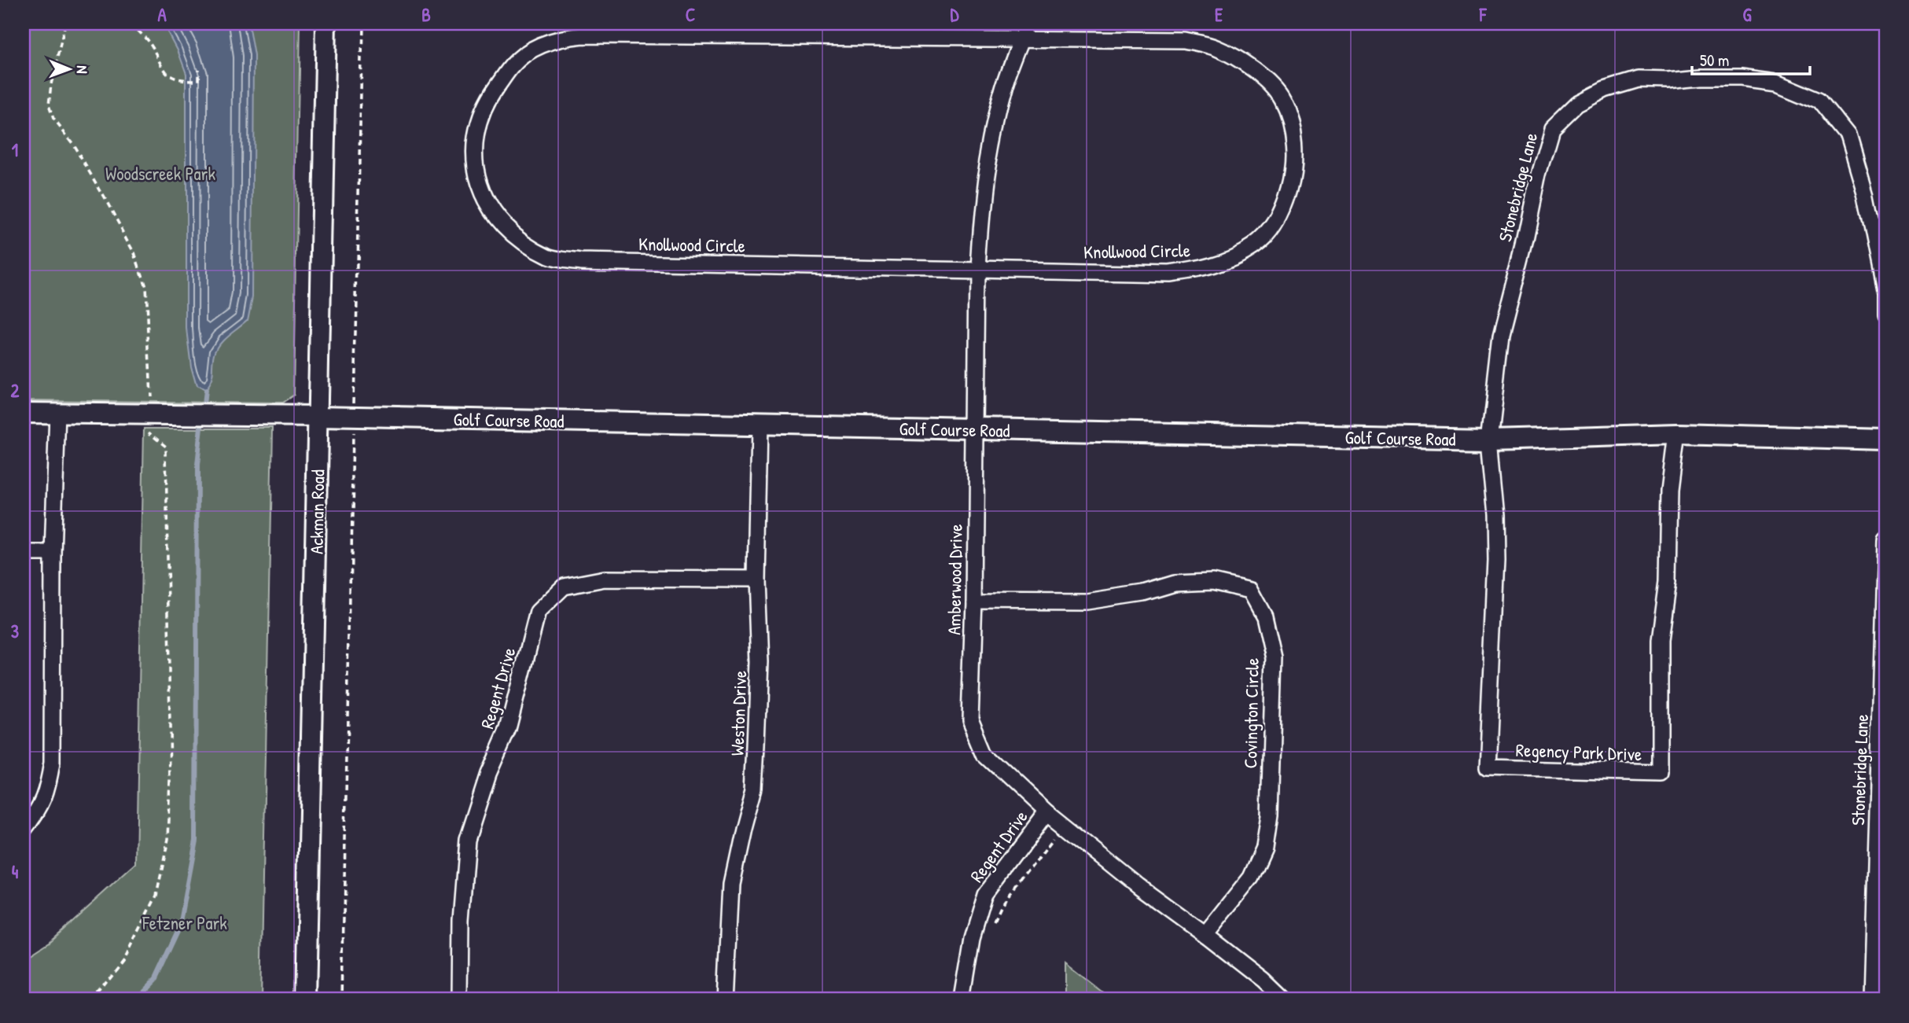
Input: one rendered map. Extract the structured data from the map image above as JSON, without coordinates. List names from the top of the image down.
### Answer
{
  "streets": {
    "street": [
      "Stonebridge Lane",
      "Knollwood Circle",
      "Golf Course Road",
      "Ackman Road",
      "Amberwood Drive",
      "Regent Drive",
      "Weston Drive",
      "Covington Circle",
      "Regency Park Drive"
    ]
  },
  "crossings": [
    ["Stonebridge Lane", "Golf Course Road"],
    ["Stonebridge Lane", "Regency Park Drive"],
    ["Knollwood Circle", "Amberwood Drive"],
    ["Golf Course Road", "Ackman Road"],
    ["Golf Course Road", "Amberwood Drive"],
    ["Golf Course Road", "Weston Drive"],
    ["Golf Course Road", "Regency Park Drive"],
    ["Amberwood Drive", "Regent Drive"],
    ["Amberwood Drive", "Covington Circle"],
    ["Regent Drive", "Weston Drive"]
  ],
  "parks": ["Woodscreek Park", "Fetzner Park"],
  "scale_bar": "50 m",
  "north": "right",
  "grid": {
    "columns": [
      "A",
      "B",
      "C",
      "D",
      "E",
      "F",
      "G"
    ],
    "rows": [
      "1",
      "2",
      "3",
      "4"
    ]
  }
}
